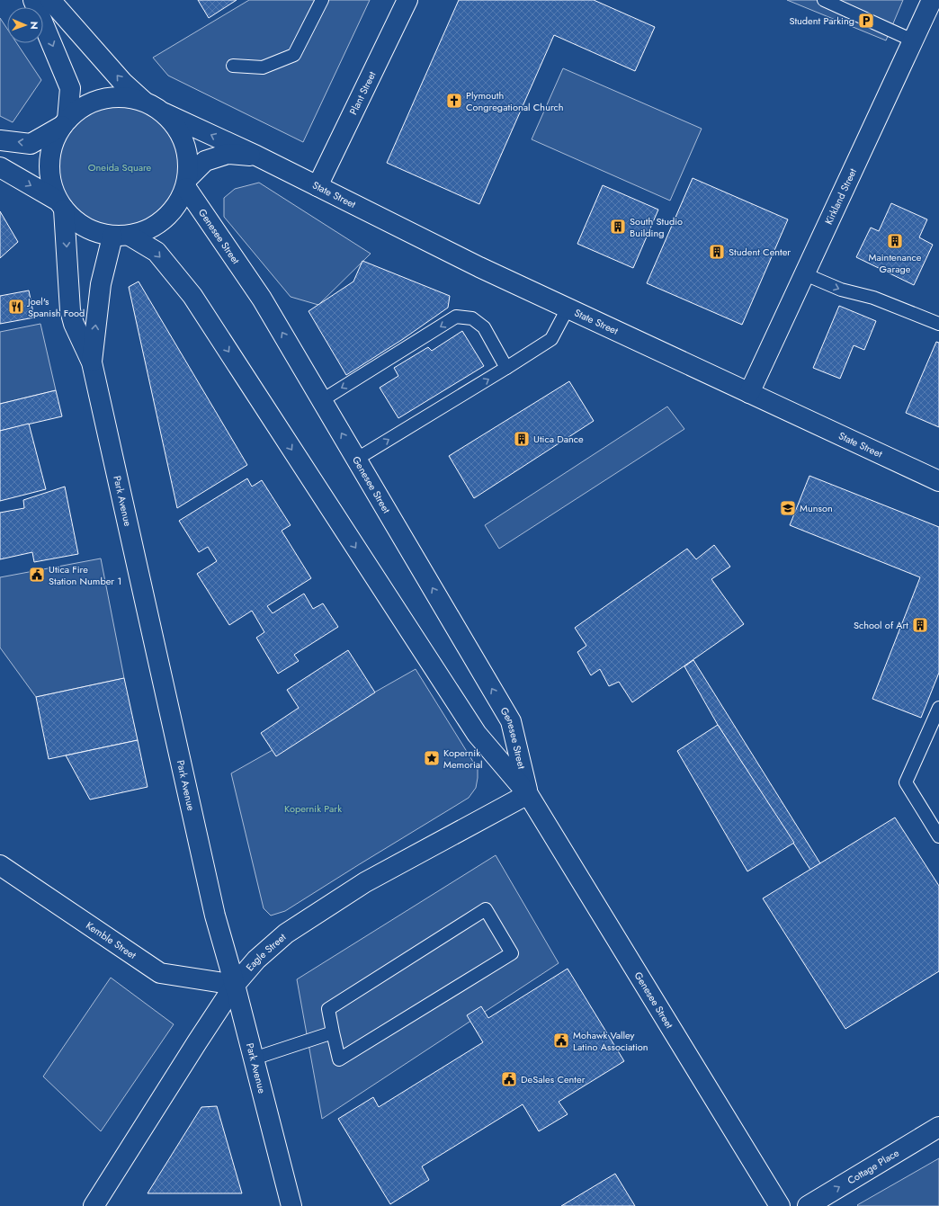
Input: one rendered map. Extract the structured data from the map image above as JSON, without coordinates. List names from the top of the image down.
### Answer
{
  "streets": {
    "street": [
      "Plant Street",
      "State Street",
      "Kirkland Street",
      "Genesee Street",
      "Park Avenue",
      "Kemble Street",
      "Eagle Street",
      "Cottage Place"
    ]
  },
  "crossings": [
    ["Plant Street", "State Street"],
    ["State Street", "Kirkland Street"],
    ["State Street", "Genesee Street"],
    ["Genesee Street", "Park Avenue"],
    ["Genesee Street", "Eagle Street"],
    ["Park Avenue", "Kemble Street"],
    ["Park Avenue", "Eagle Street"],
    ["Kemble Street", "Eagle Street"]
  ],
  "one_way": ["Cottage Place"],
  "parks": ["Oneida Square", "Kopernik Park"],
  "places": {
    "parking": ["Student Parking"],
    "church": ["Plymouth Congregational Church"],
    "building": [
      "South Studio Building",
      "Maintenance Garage",
      "Student Center",
      "Utica Dance",
      "School of Art"
    ],
    "restaurant": ["Joel's Spanish Food"],
    "school or university": ["Munson"],
    "public building": ["Utica Fire Station Number 1", "Mohawk Valley Latino Association", "DeSales Center"],
    "place": ["Kopernik Memorial"]
  },
  "north": "right"
}
